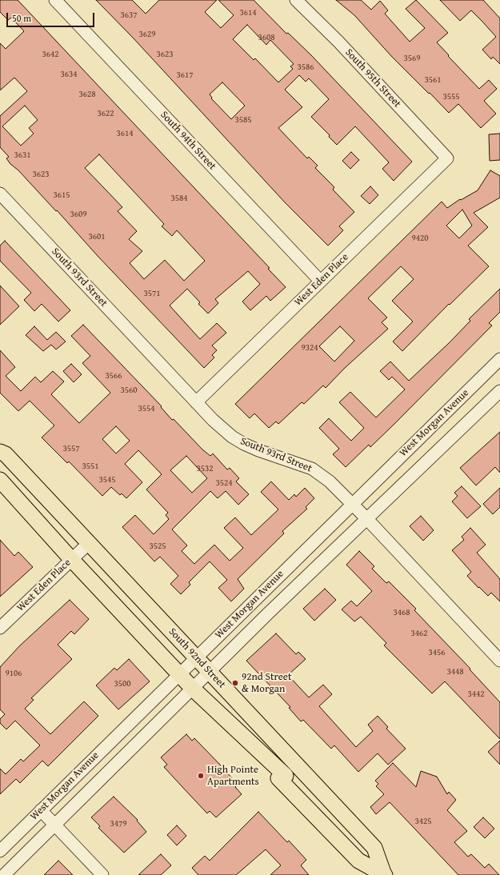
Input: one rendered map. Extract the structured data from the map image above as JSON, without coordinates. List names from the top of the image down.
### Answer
{
  "streets": {
    "main road": ["South 92nd Street"],
    "street": [
      "South 95th Street",
      "South 94th Street",
      "South 93rd Street",
      "West Eden Place",
      "West Morgan Avenue"
    ]
  },
  "crossings": [
    ["South 95th Street", "West Eden Place"],
    ["South 94th Street", "West Eden Place"],
    ["South 93rd Street", "West Eden Place"],
    ["South 93rd Street", "West Morgan Avenue"],
    ["West Eden Place", "South 92nd Street"],
    ["West Morgan Avenue", "South 92nd Street"]
  ],
  "places": ["92nd Street & Morgan", "High Pointe Apartments"],
  "house_numbers": [
    "3614",
    "3637",
    "3629",
    "3608",
    "3642",
    "3623",
    "3569",
    "3586",
    "3634",
    "3617",
    "3561",
    "3628",
    "3555",
    "3622",
    "3585",
    "3614",
    "3631",
    "3623",
    "3615",
    "3584",
    "3609",
    "3601",
    "9420",
    "3571",
    "9324",
    "3566",
    "3560",
    "3554",
    "3557",
    "3551",
    "3532",
    "3545",
    "3524",
    "3525",
    "3468",
    "3462",
    "3456",
    "3448",
    "9106",
    "3500",
    "3442",
    "3425",
    "3479"
  ],
  "scale_bar": "50 m"
}
